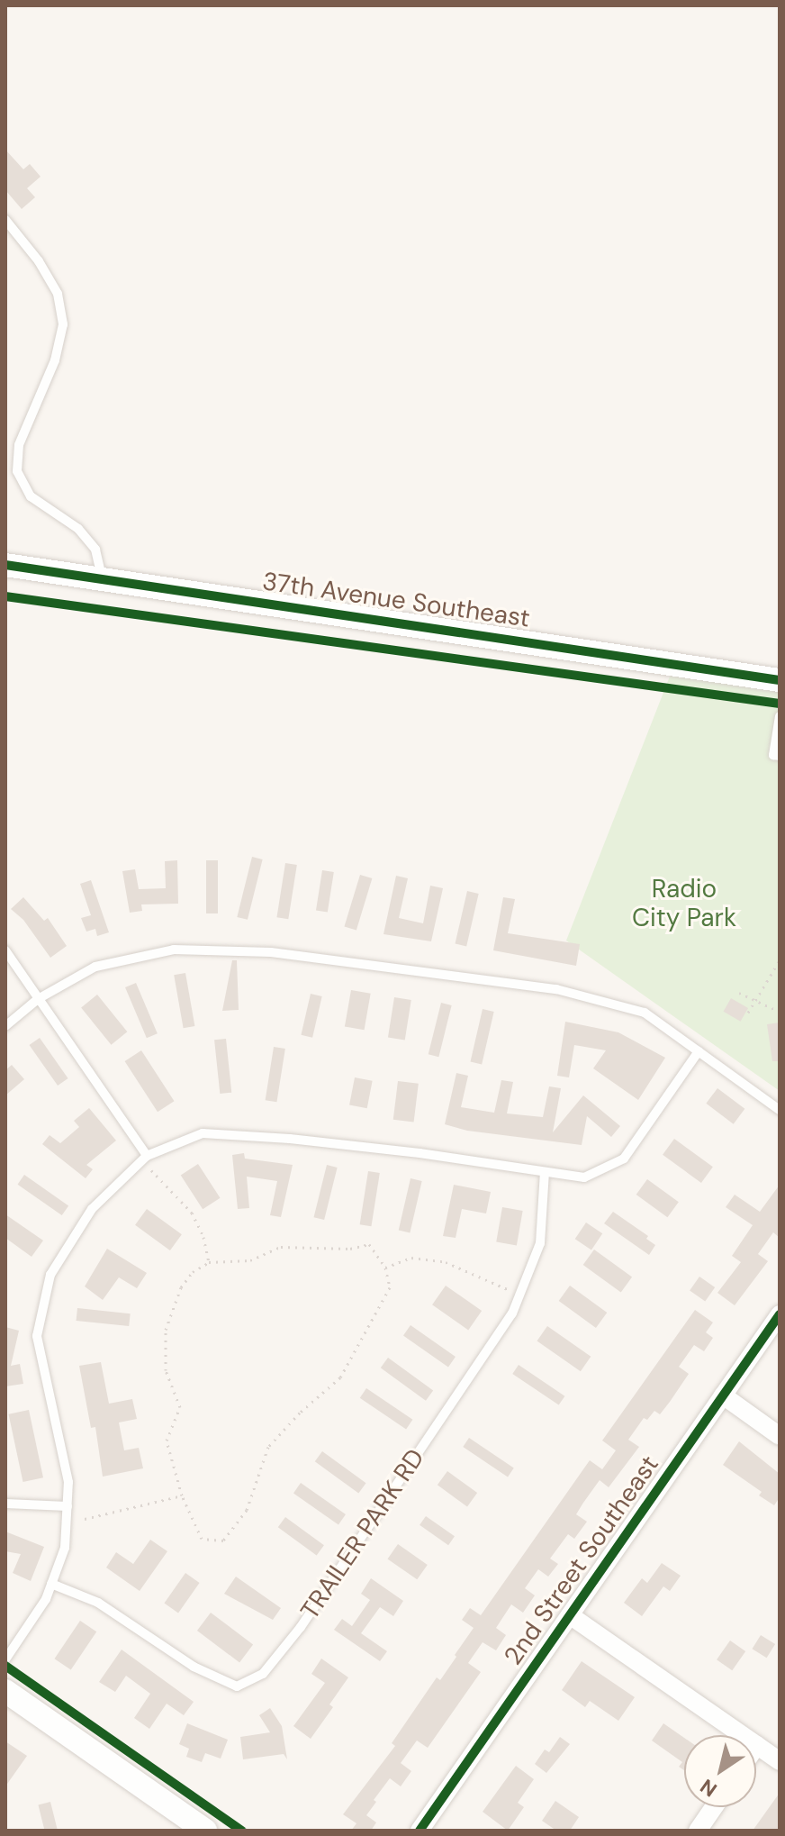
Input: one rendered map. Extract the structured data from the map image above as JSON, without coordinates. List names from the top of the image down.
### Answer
{
  "streets": {
    "street": ["37th Avenue Southeast", "2nd Street Southeast"],
    "lane": ["TRAILER PARK RD"]
  },
  "parks": ["Radio City Park"],
  "north": "bottom left"
}
